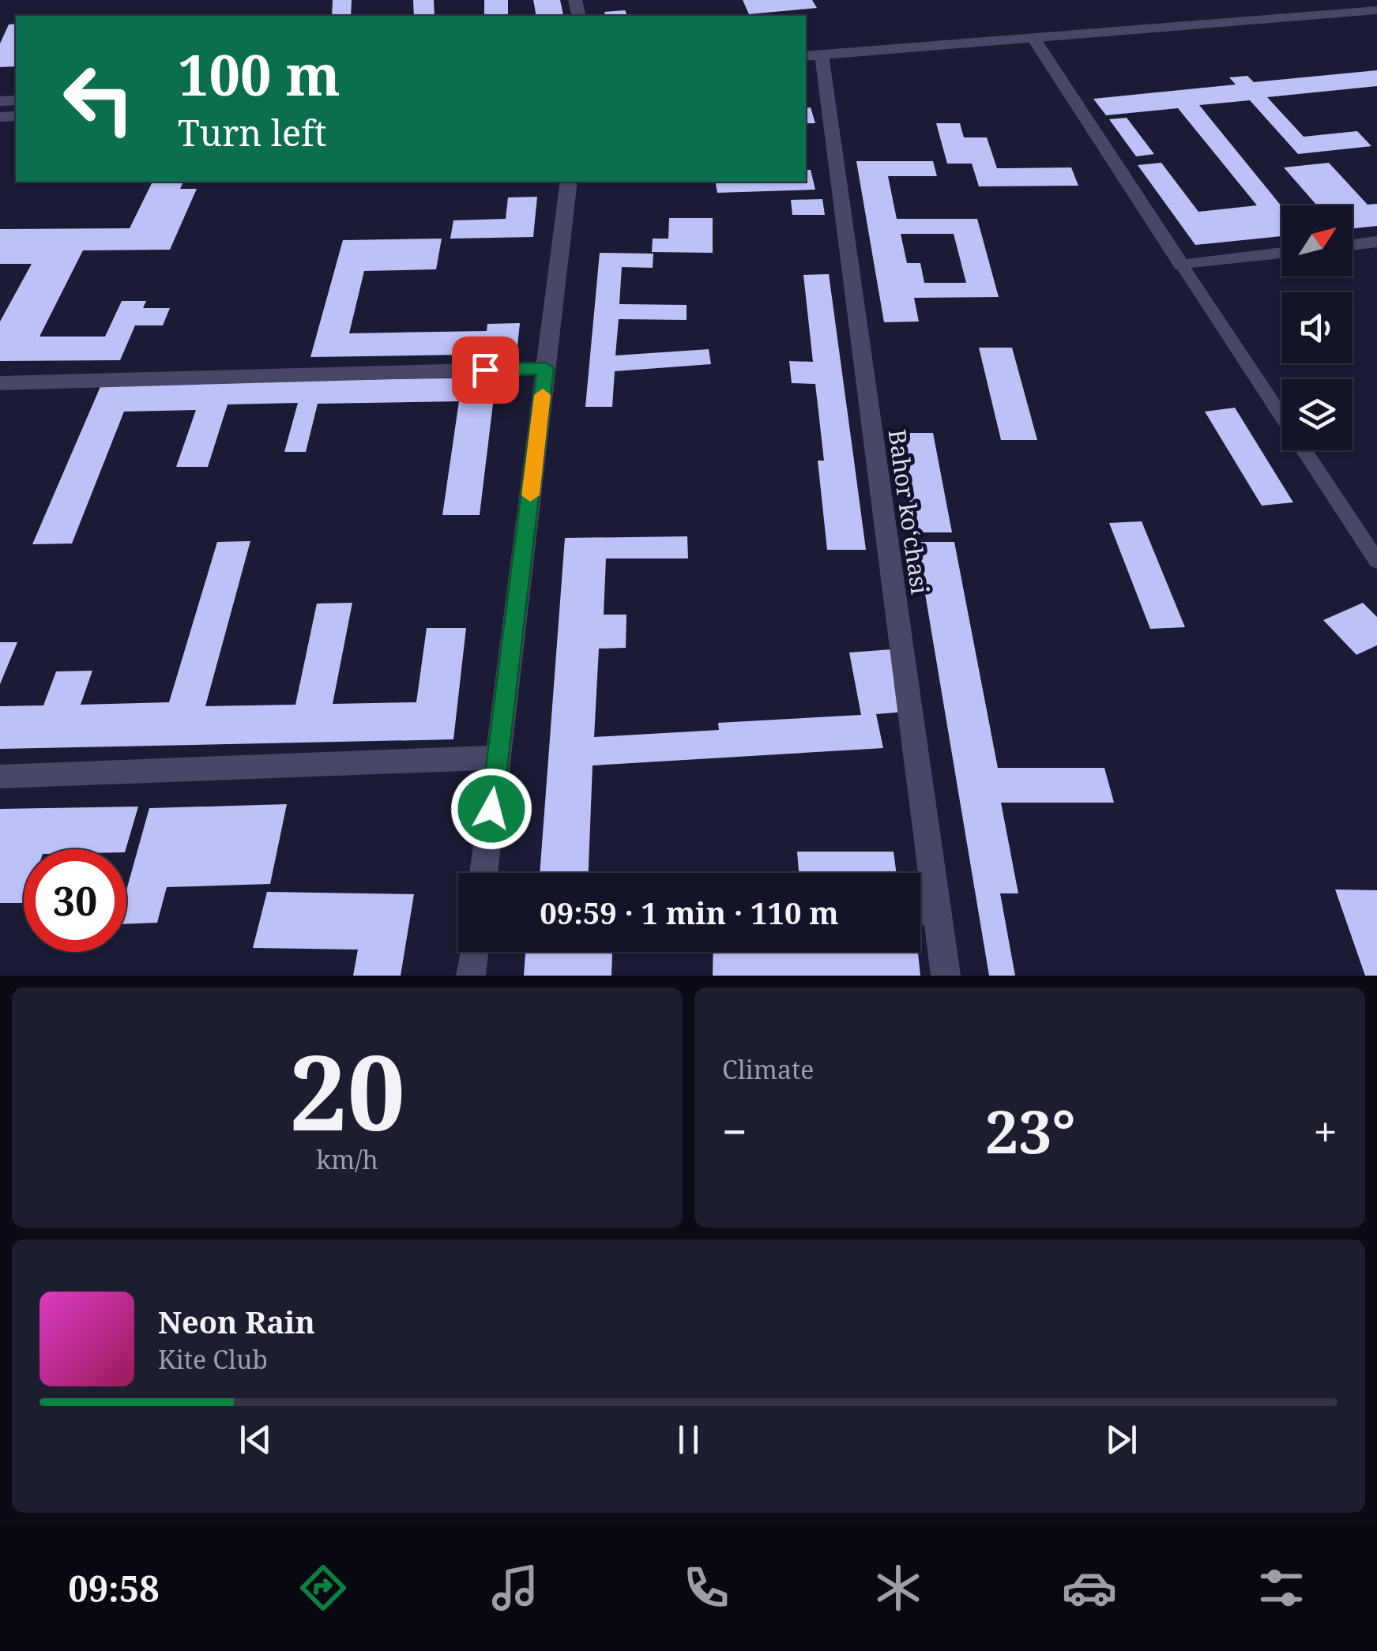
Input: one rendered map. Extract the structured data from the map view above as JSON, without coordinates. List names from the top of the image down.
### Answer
{
  "streets": {
    "street": ["Bahor koʻchasi"]
  },
  "north": "top right",
  "page": {
    "turn": ["100 m", "Turn left"],
    "limit": "30",
    "trip": "09:59 · 1 min · 110 m",
    "tile": [
      ["20", "km/h"],
      "Climate"
    ],
    "heat": ["−", "23°", "+"],
    "song": ["Neon Rain", "Kite Club"],
    "tabs": "09:58"
  }
}
